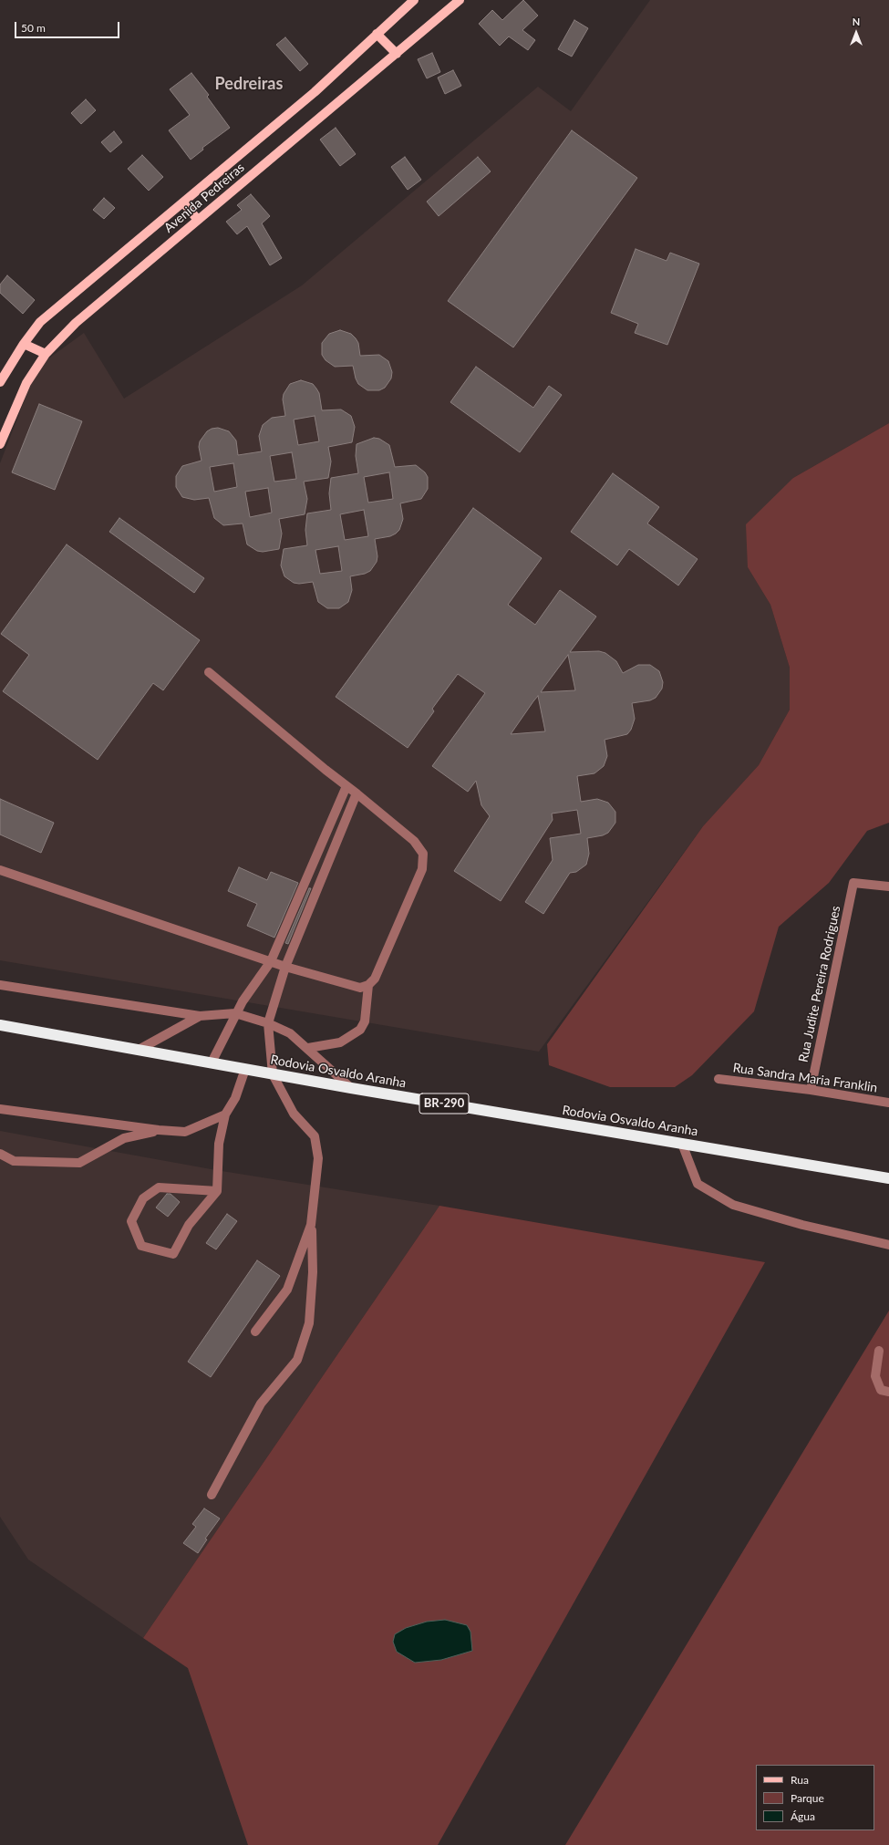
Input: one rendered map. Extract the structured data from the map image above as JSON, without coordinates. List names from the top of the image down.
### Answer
{
  "streets": {
    "highway": ["Rodovia Osvaldo Aranha", "BR-290"],
    "main road": ["Avenida Pedreiras"],
    "street": ["Rua Judite Pereira Rodrigues", "Rua Sandra Maria Franklin"]
  },
  "crossings": [
    ["Rua Judite Pereira Rodrigues", "Rua Sandra Maria Franklin"]
  ],
  "districts": ["Pedreiras"],
  "legend": ["Rua", "Parque", "Água"],
  "scale_bar": "50 m",
  "north": "top"
}
